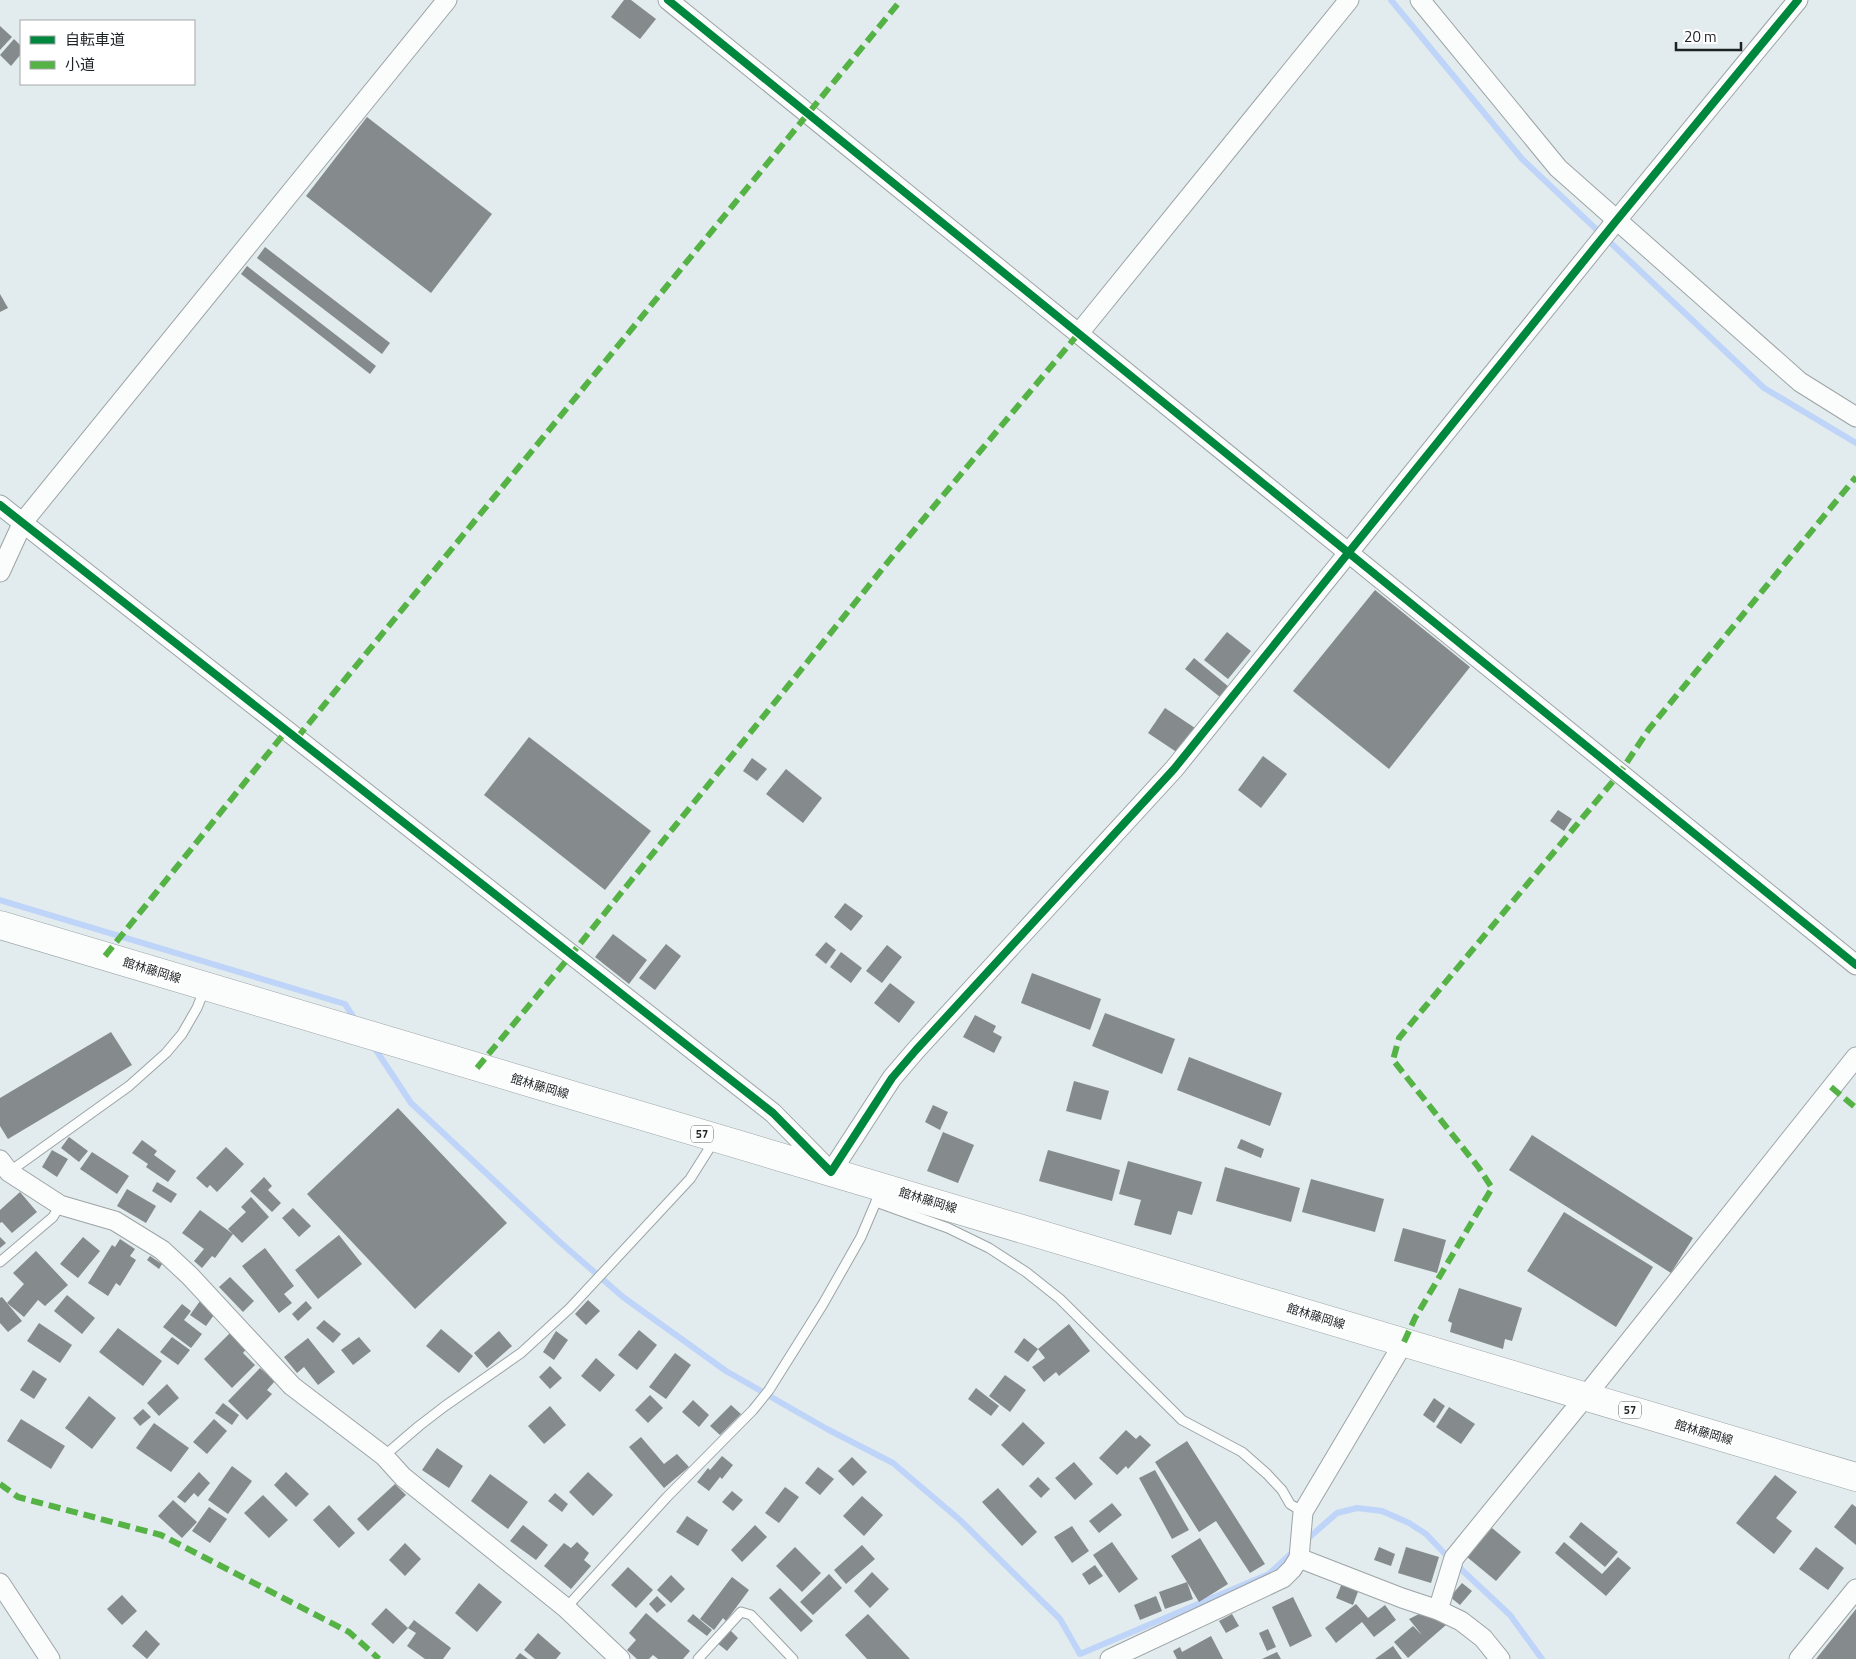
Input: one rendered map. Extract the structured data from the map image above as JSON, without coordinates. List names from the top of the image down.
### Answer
{
  "streets": {
    "main road": ["館林藤岡線", "57"]
  },
  "legend": ["自転車道", "小道"],
  "scale_bar": "20 m"
}
